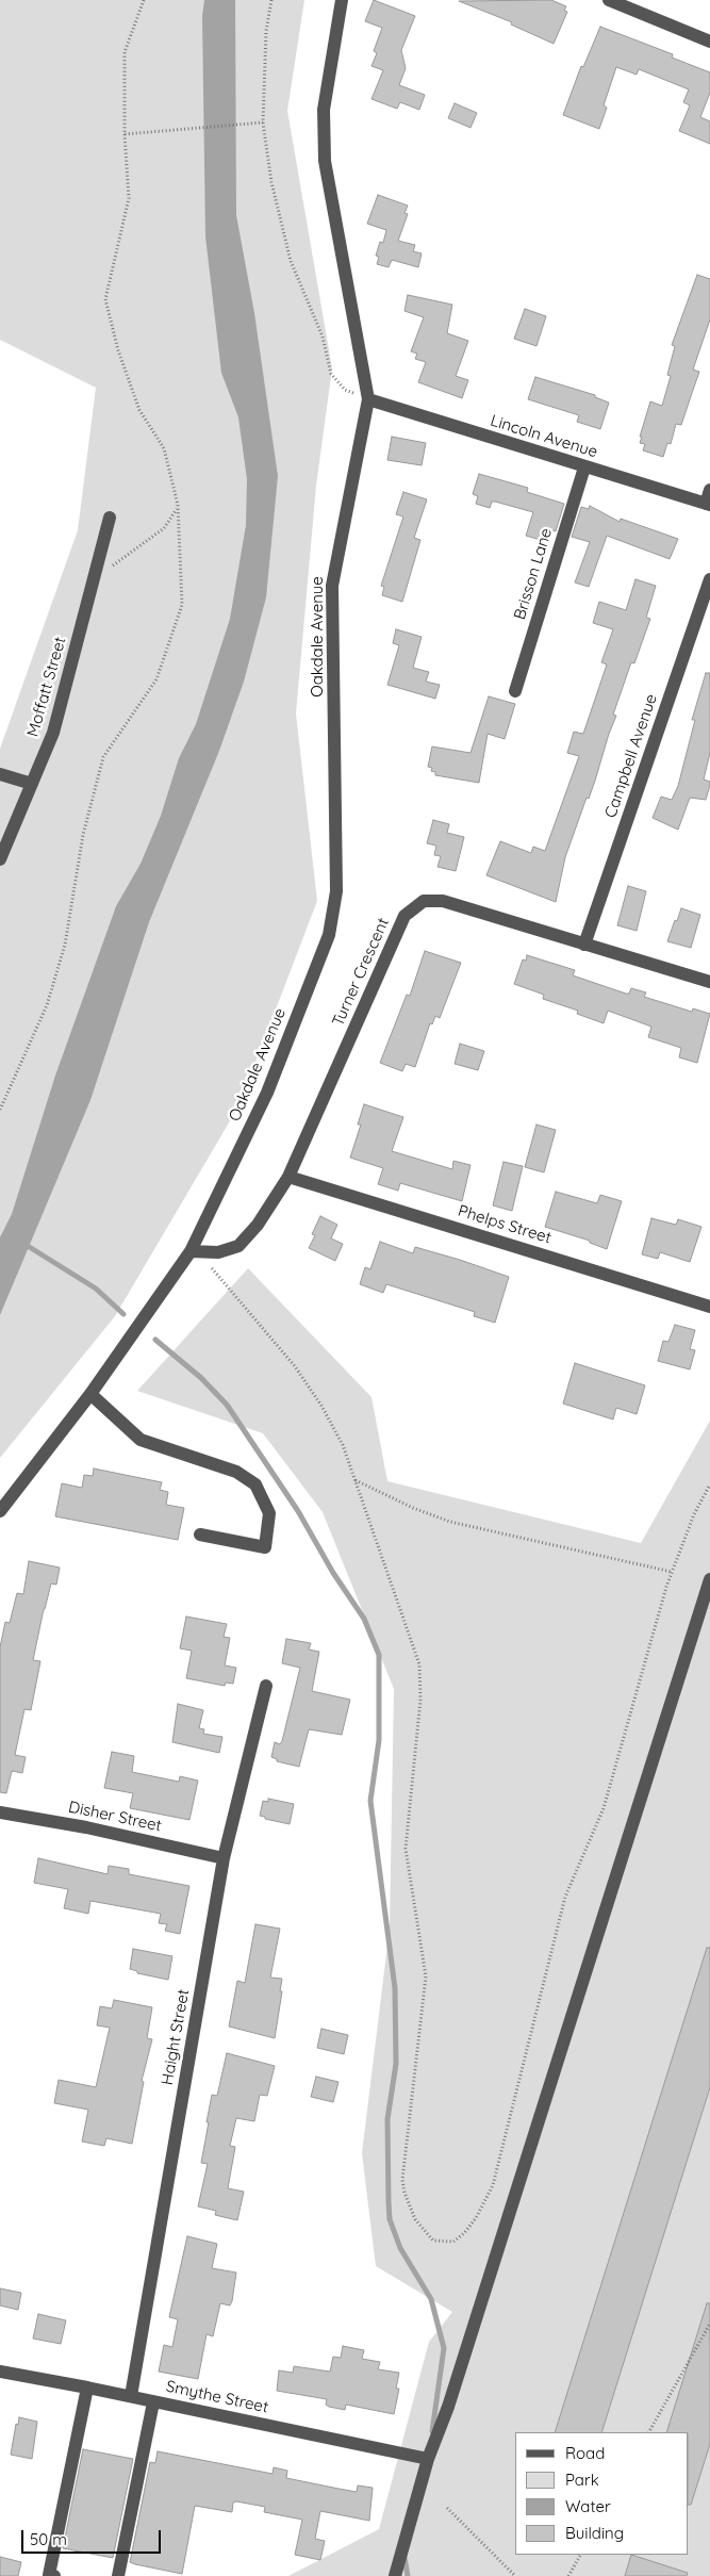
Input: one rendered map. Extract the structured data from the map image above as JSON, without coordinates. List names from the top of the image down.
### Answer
{
  "streets": {
    "street": [
      "Lincoln Avenue",
      "Brisson Lane",
      "Oakdale Avenue",
      "Moffatt Street",
      "Campbell Avenue",
      "Turner Crescent",
      "Phelps Street",
      "Disher Street",
      "Haight Street",
      "Smythe Street"
    ]
  },
  "crossings": [
    ["Lincoln Avenue", "Brisson Lane"],
    ["Lincoln Avenue", "Oakdale Avenue"],
    ["Oakdale Avenue", "Turner Crescent"],
    ["Campbell Avenue", "Turner Crescent"],
    ["Turner Crescent", "Phelps Street"],
    ["Disher Street", "Haight Street"],
    ["Haight Street", "Smythe Street"]
  ],
  "legend": [
    "Road",
    "Park",
    "Water",
    "Building"
  ],
  "scale_bar": "50 m"
}
